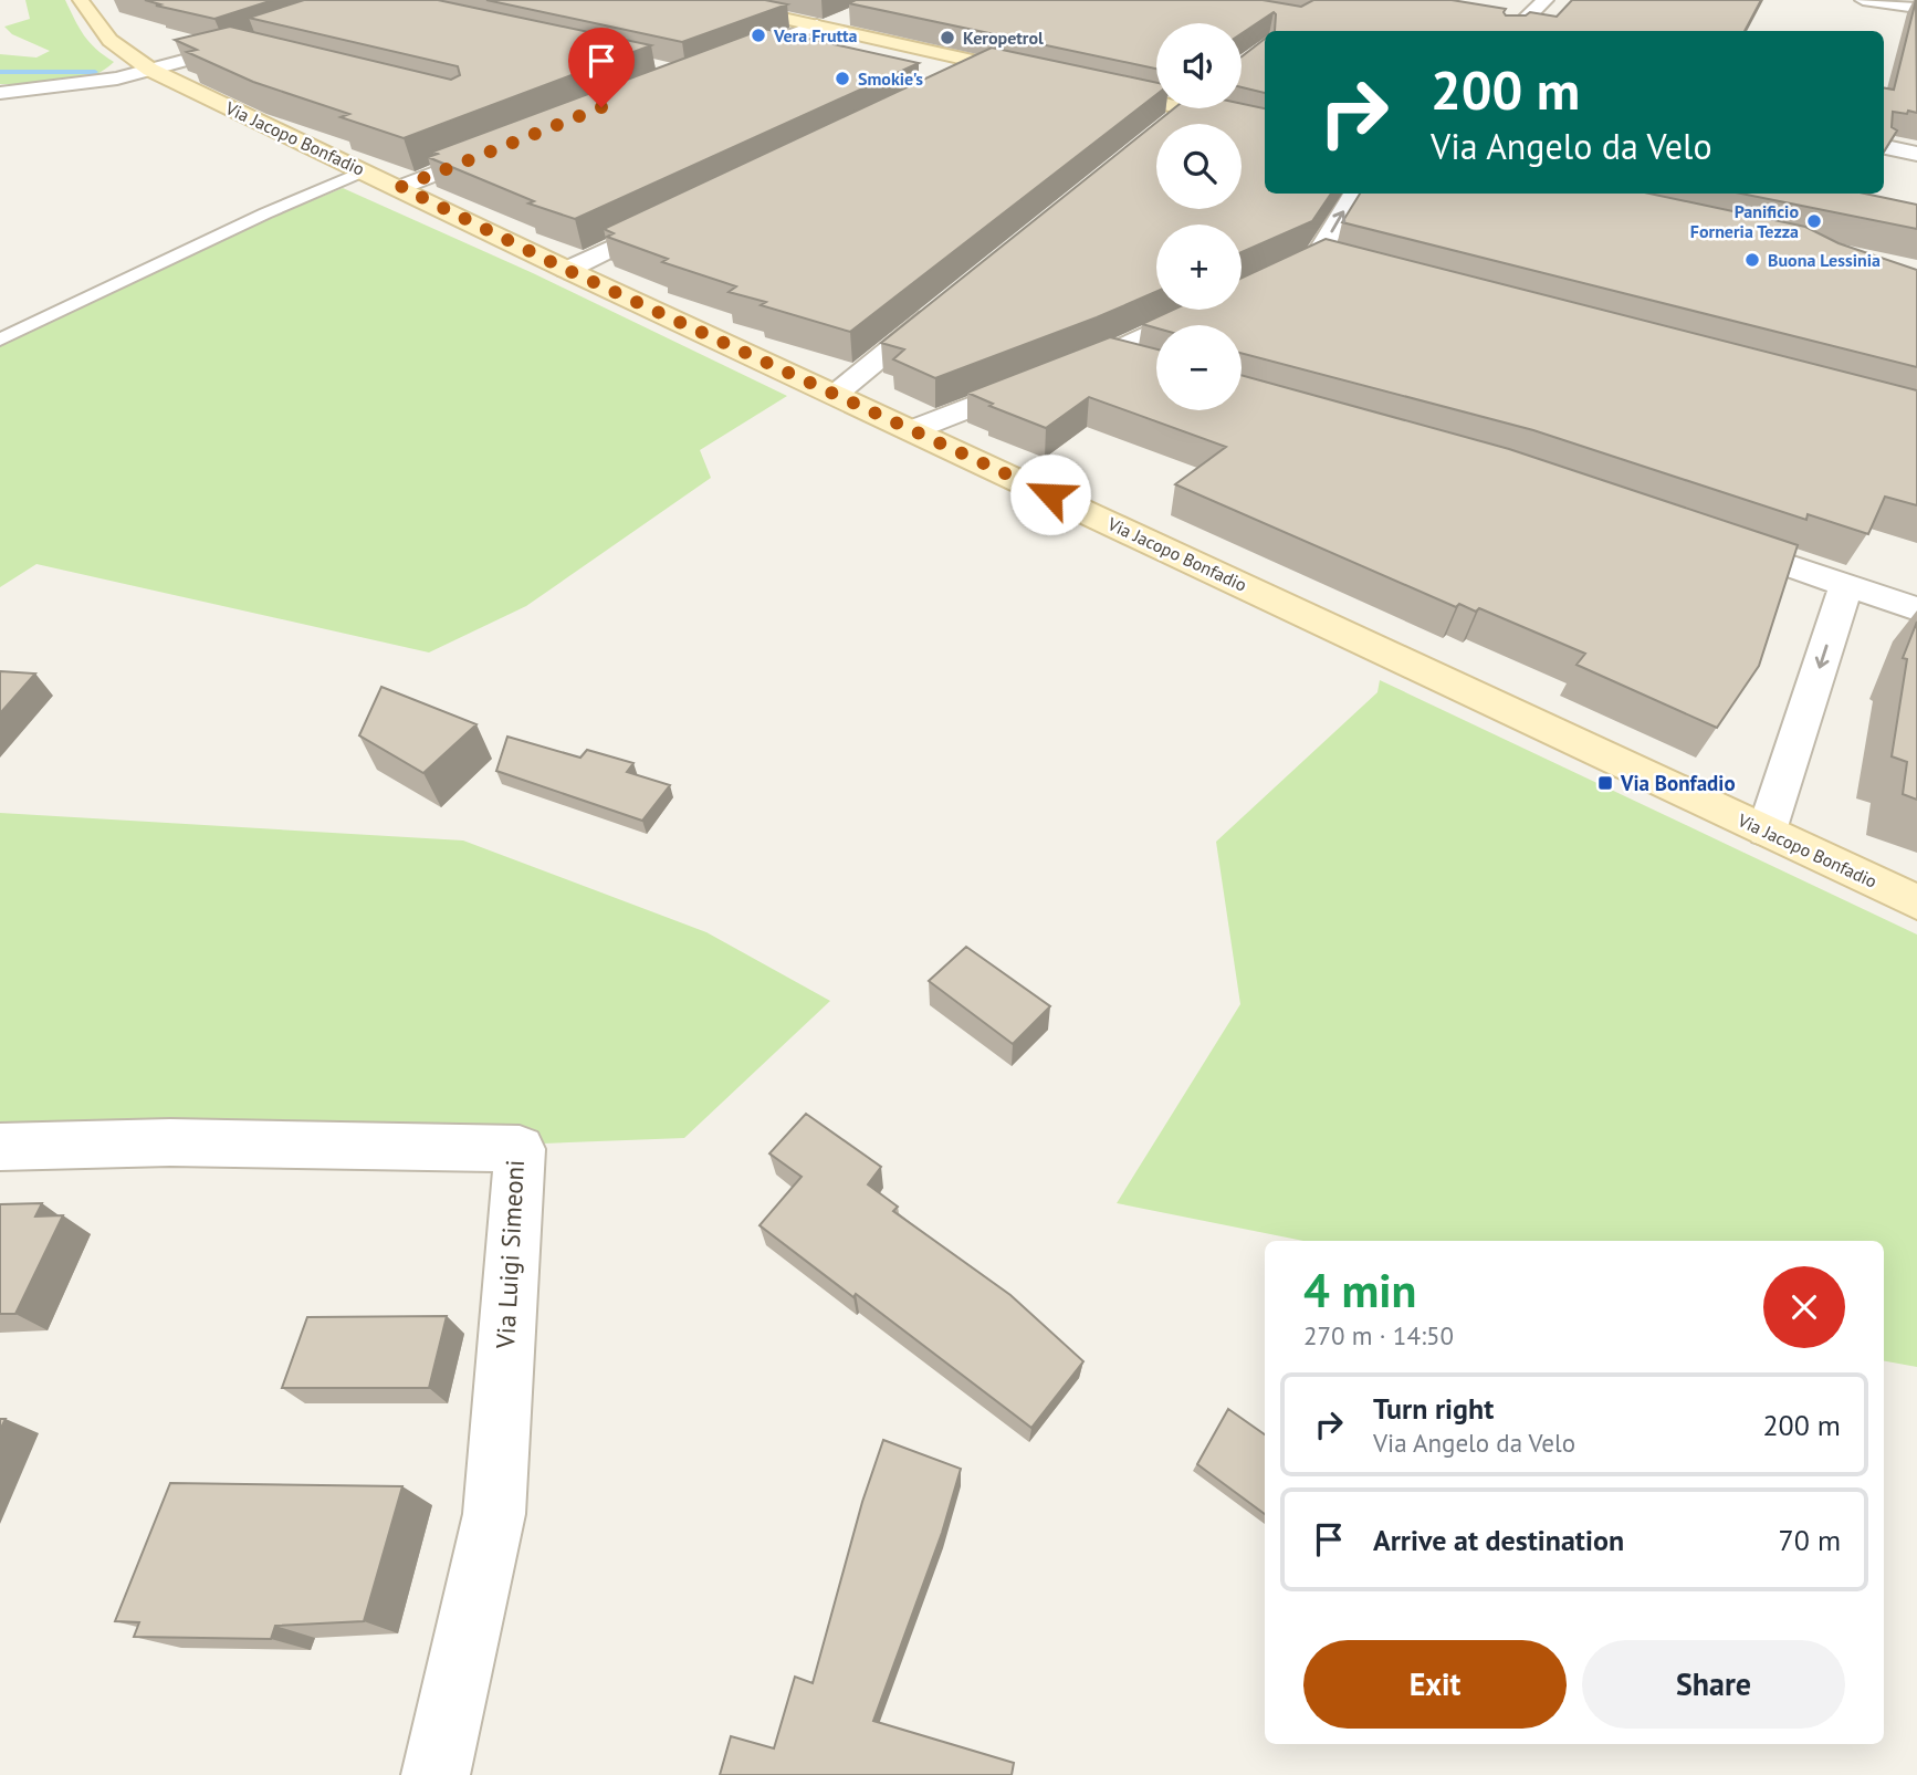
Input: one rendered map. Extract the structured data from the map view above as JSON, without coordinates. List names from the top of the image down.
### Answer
{
  "streets": {
    "street": ["Via Jacopo Bonfadio", "Via Luigi Simeoni"]
  },
  "places": {
    "other": [
      "Vera Frutta",
      "Keropetrol",
      "Smokie's",
      "Panificio Forneria Tezza",
      "Buona Lessinia"
    ],
    "transit": ["Via Bonfadio"]
  },
  "page": {
    "map_buttons": ["+", "−"],
    "turn": ["200 m", "Via Angelo da Velo"],
    "heading": ["4 min", "270 m · 14:50"],
    "list": [
      {
        "name": "Turn right",
        "note": "Via Angelo da Velo",
        "value": "200 m"
      },
      {
        "name": "Arrive at destination",
        "value": "70 m"
      }
    ],
    "buttons": ["Exit", "Share"]
  }
}
